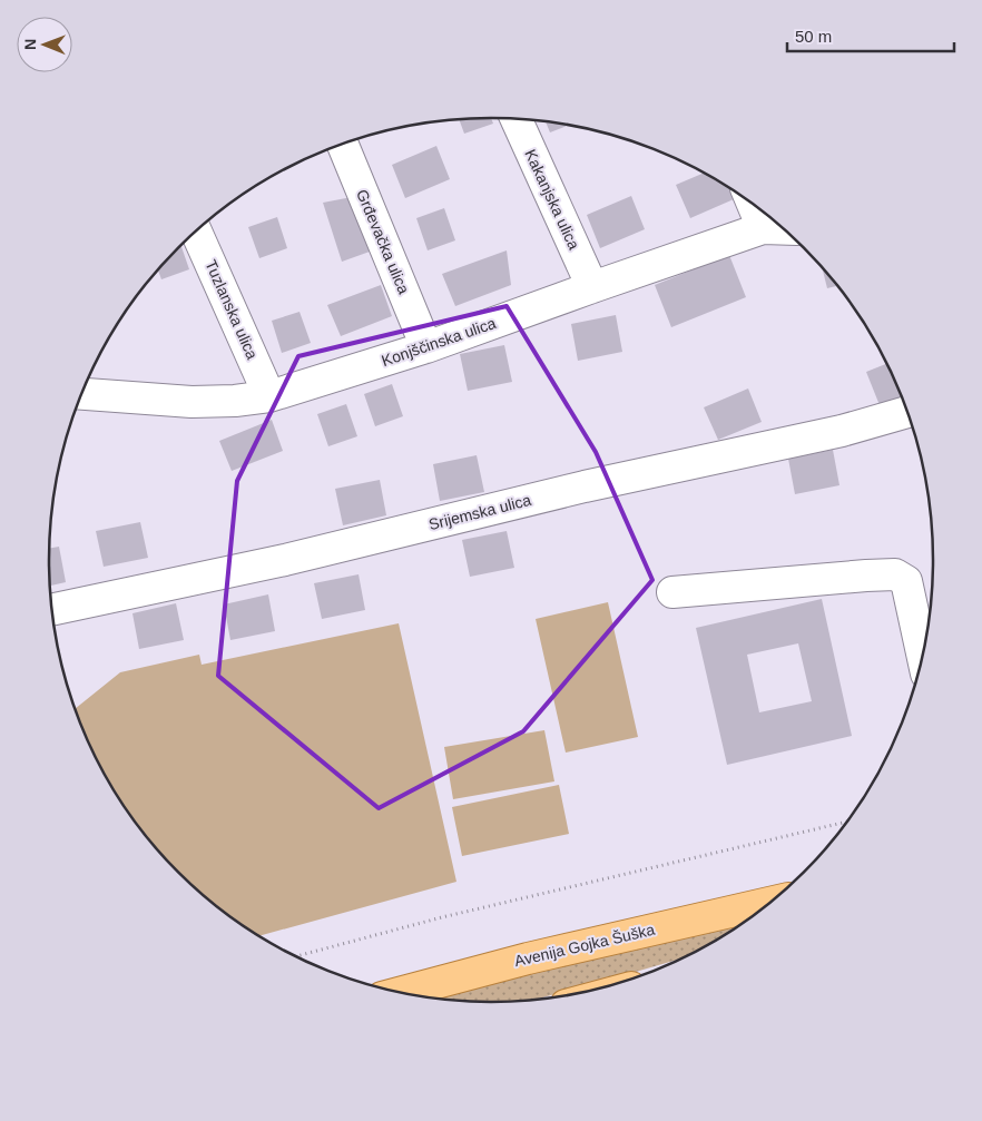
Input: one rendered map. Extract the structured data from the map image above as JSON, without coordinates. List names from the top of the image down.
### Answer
{
  "streets": {
    "main road": ["Avenija Gojka Šuška"],
    "street": [
      "Kakanjska ulica",
      "Grđevačka ulica",
      "Tuzlanska ulica",
      "Konjščinska ulica",
      "Srijemska ulica"
    ]
  },
  "crossings": [
    ["Kakanjska ulica", "Konjščinska ulica"],
    ["Grđevačka ulica", "Konjščinska ulica"],
    ["Tuzlanska ulica", "Konjščinska ulica"]
  ],
  "scale_bar": "50 m",
  "north": "left"
}
